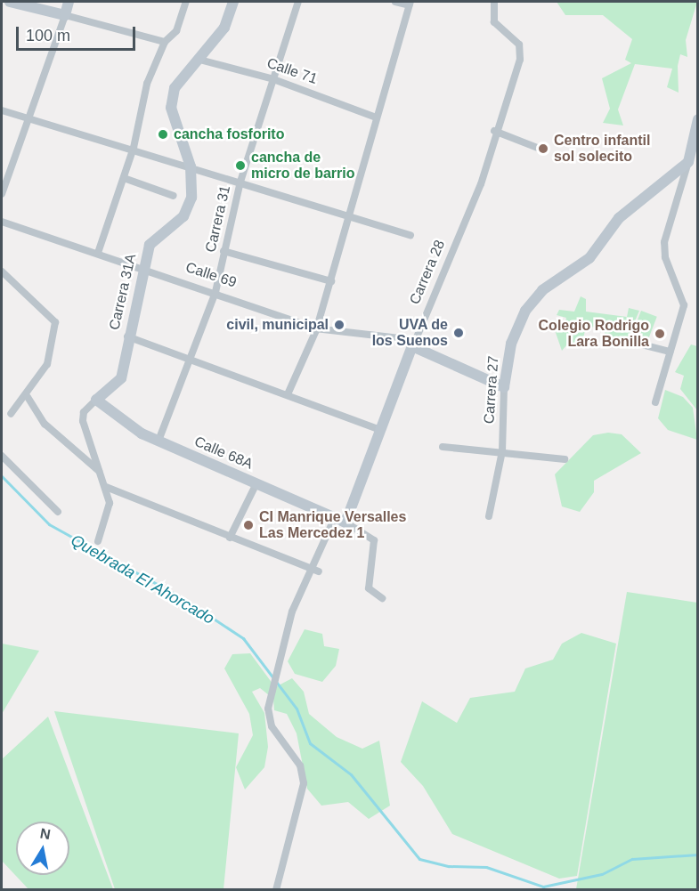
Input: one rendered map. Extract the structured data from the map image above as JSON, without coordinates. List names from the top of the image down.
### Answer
{
  "streets": {
    "street": [
      "Calle 71",
      "Carrera 31",
      "Carrera 28",
      "Calle 69",
      "Carrera 31A",
      "Carrera 27",
      "Calle 68A"
    ]
  },
  "crossings": [
    ["Calle 71", "Carrera 31"],
    ["Calle 71", "Carrera 31A"],
    ["Carrera 31", "Calle 69"],
    ["Carrera 31", "Calle 68A"],
    ["Carrera 28", "Calle 69"],
    ["Carrera 28", "Calle 68A"],
    ["Calle 69", "Carrera 31A"],
    ["Calle 69", "Carrera 27"],
    ["Carrera 31A", "Calle 68A"]
  ],
  "water": ["Quebrada El Ahorcado"],
  "places": [
    "cancha fosforito",
    "Centro infantil sol solecito",
    "cancha de micro de barrio",
    "civil, municipal",
    "UVA de los Suenos",
    "Colegio Rodrigo Lara Bonilla",
    "CI Manrique Versalles Las Mercedez 1"
  ],
  "scale_bar": "100 m",
  "north": "top"
}
